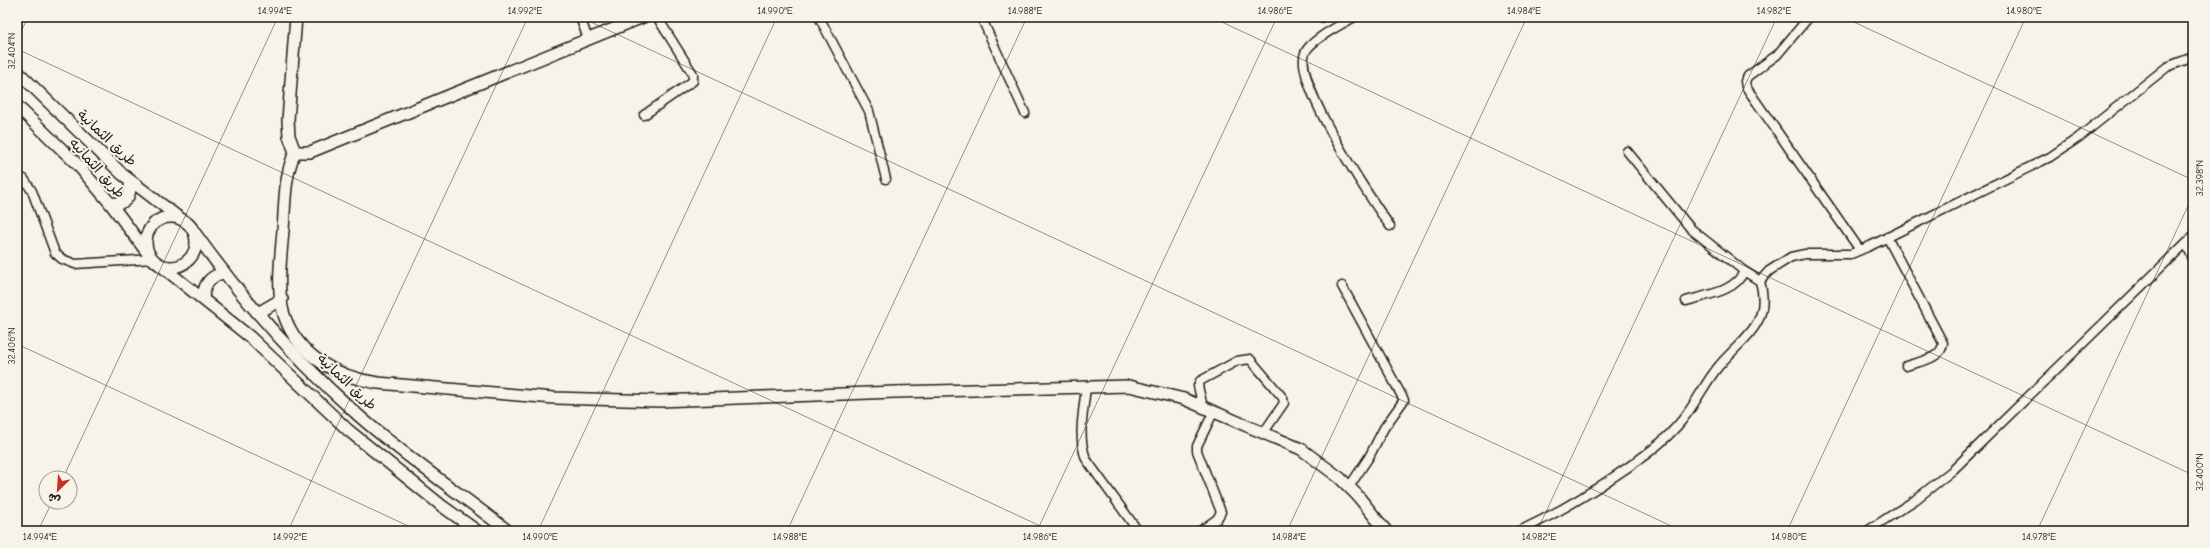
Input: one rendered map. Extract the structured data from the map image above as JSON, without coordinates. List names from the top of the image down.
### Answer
{
  "streets": {
    "street": ["طريق الثمانية", "طريق الثمانيه"]
  },
  "crossings": [
    ["طريق الثمانية", "طريق الثمانيه"]
  ],
  "north": "bottom left",
  "coordinates": [
    "14.994°E",
    "14.992°E",
    "14.990°E",
    "14.988°E",
    "14.986°E",
    "14.984°E",
    "14.982°E",
    "14.980°E",
    "32.404°N",
    "32.398°N",
    "32.406°N",
    "32.400°N",
    "14.978°E"
  ]
}
